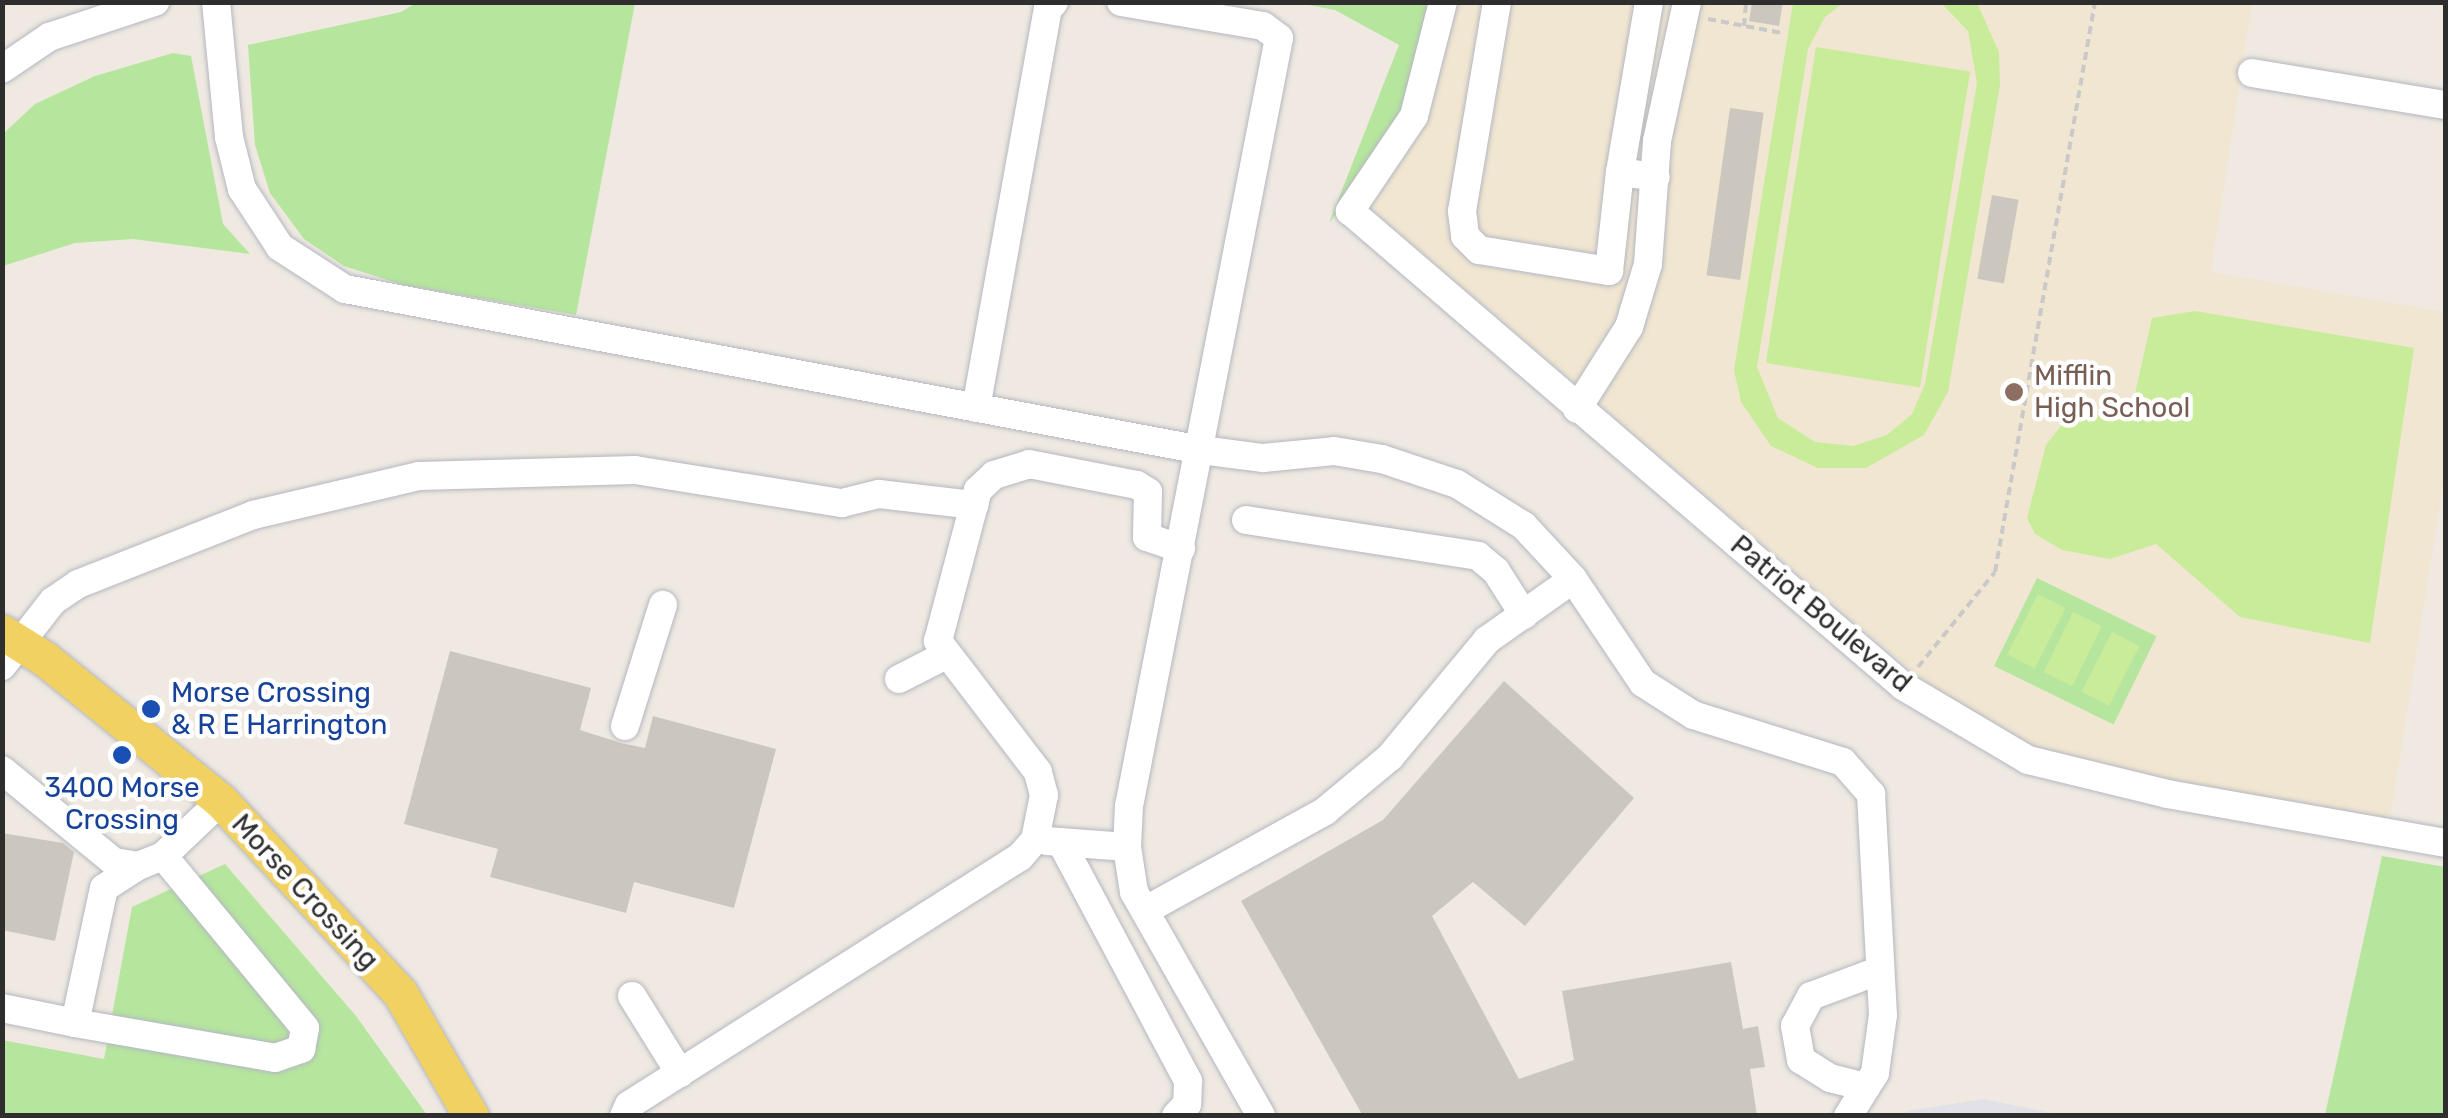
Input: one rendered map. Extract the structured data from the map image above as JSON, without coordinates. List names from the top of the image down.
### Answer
{
  "streets": {
    "main road": ["Morse Crossing"],
    "street": ["Patriot Boulevard"]
  },
  "places": ["Mifflin High School", "Morse Crossing & R E Harrington", "3400 Morse Crossing"]
}
